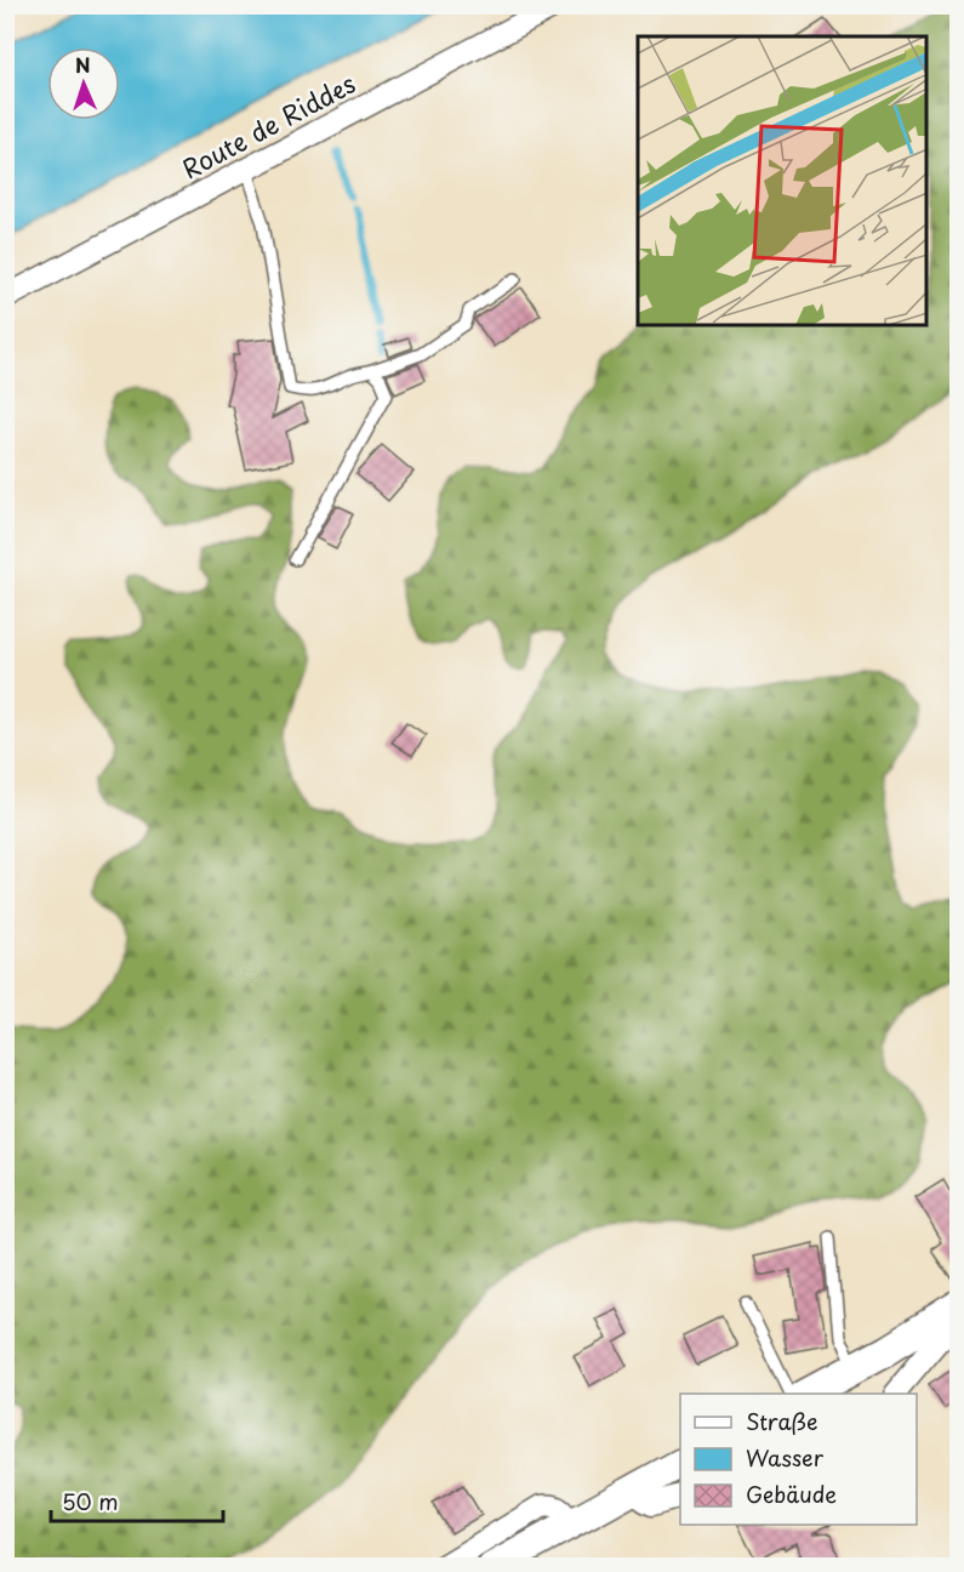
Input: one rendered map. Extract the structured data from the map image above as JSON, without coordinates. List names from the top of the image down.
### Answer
{
  "streets": {
    "street": ["Route de Riddes"]
  },
  "legend": ["Straße", "Wasser", "Gebäude"],
  "scale_bar": "50 m",
  "north": "top"
}
